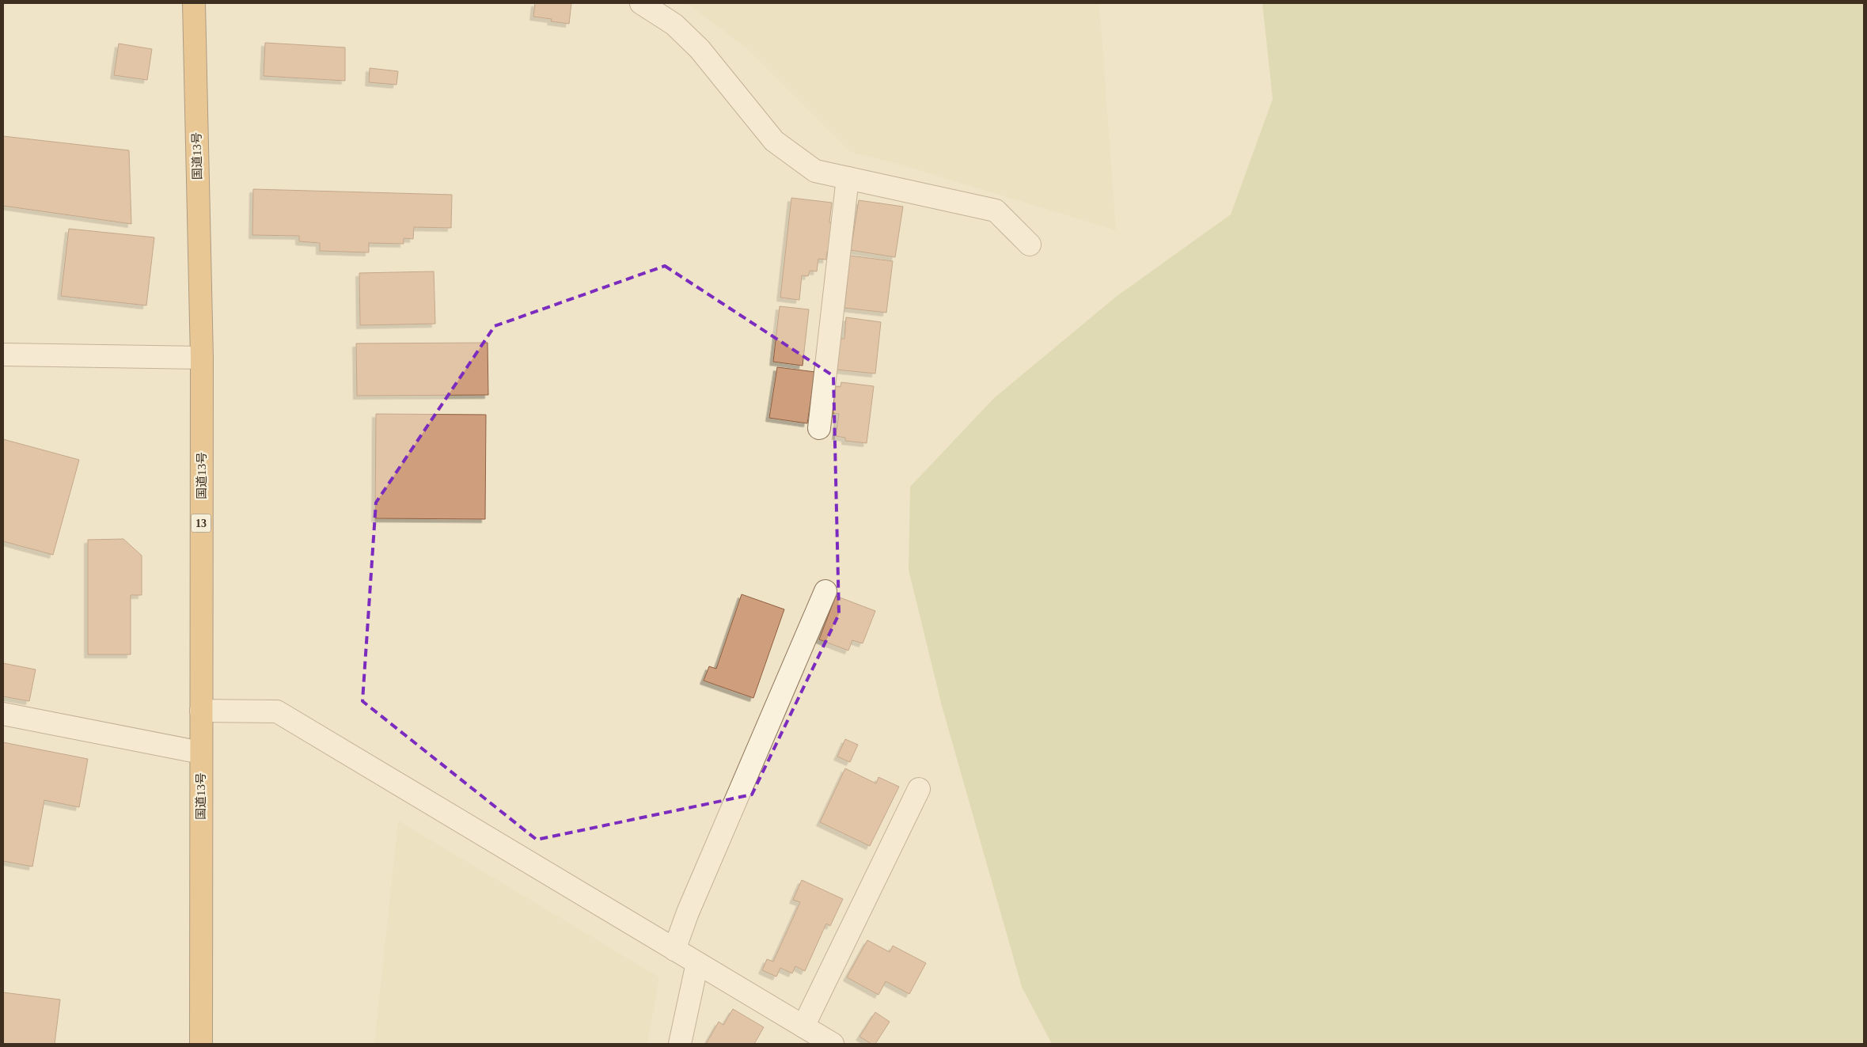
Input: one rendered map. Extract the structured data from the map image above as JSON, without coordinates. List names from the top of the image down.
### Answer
{
  "streets": {
    "highway": ["国道13号", "13"]
  }
}
